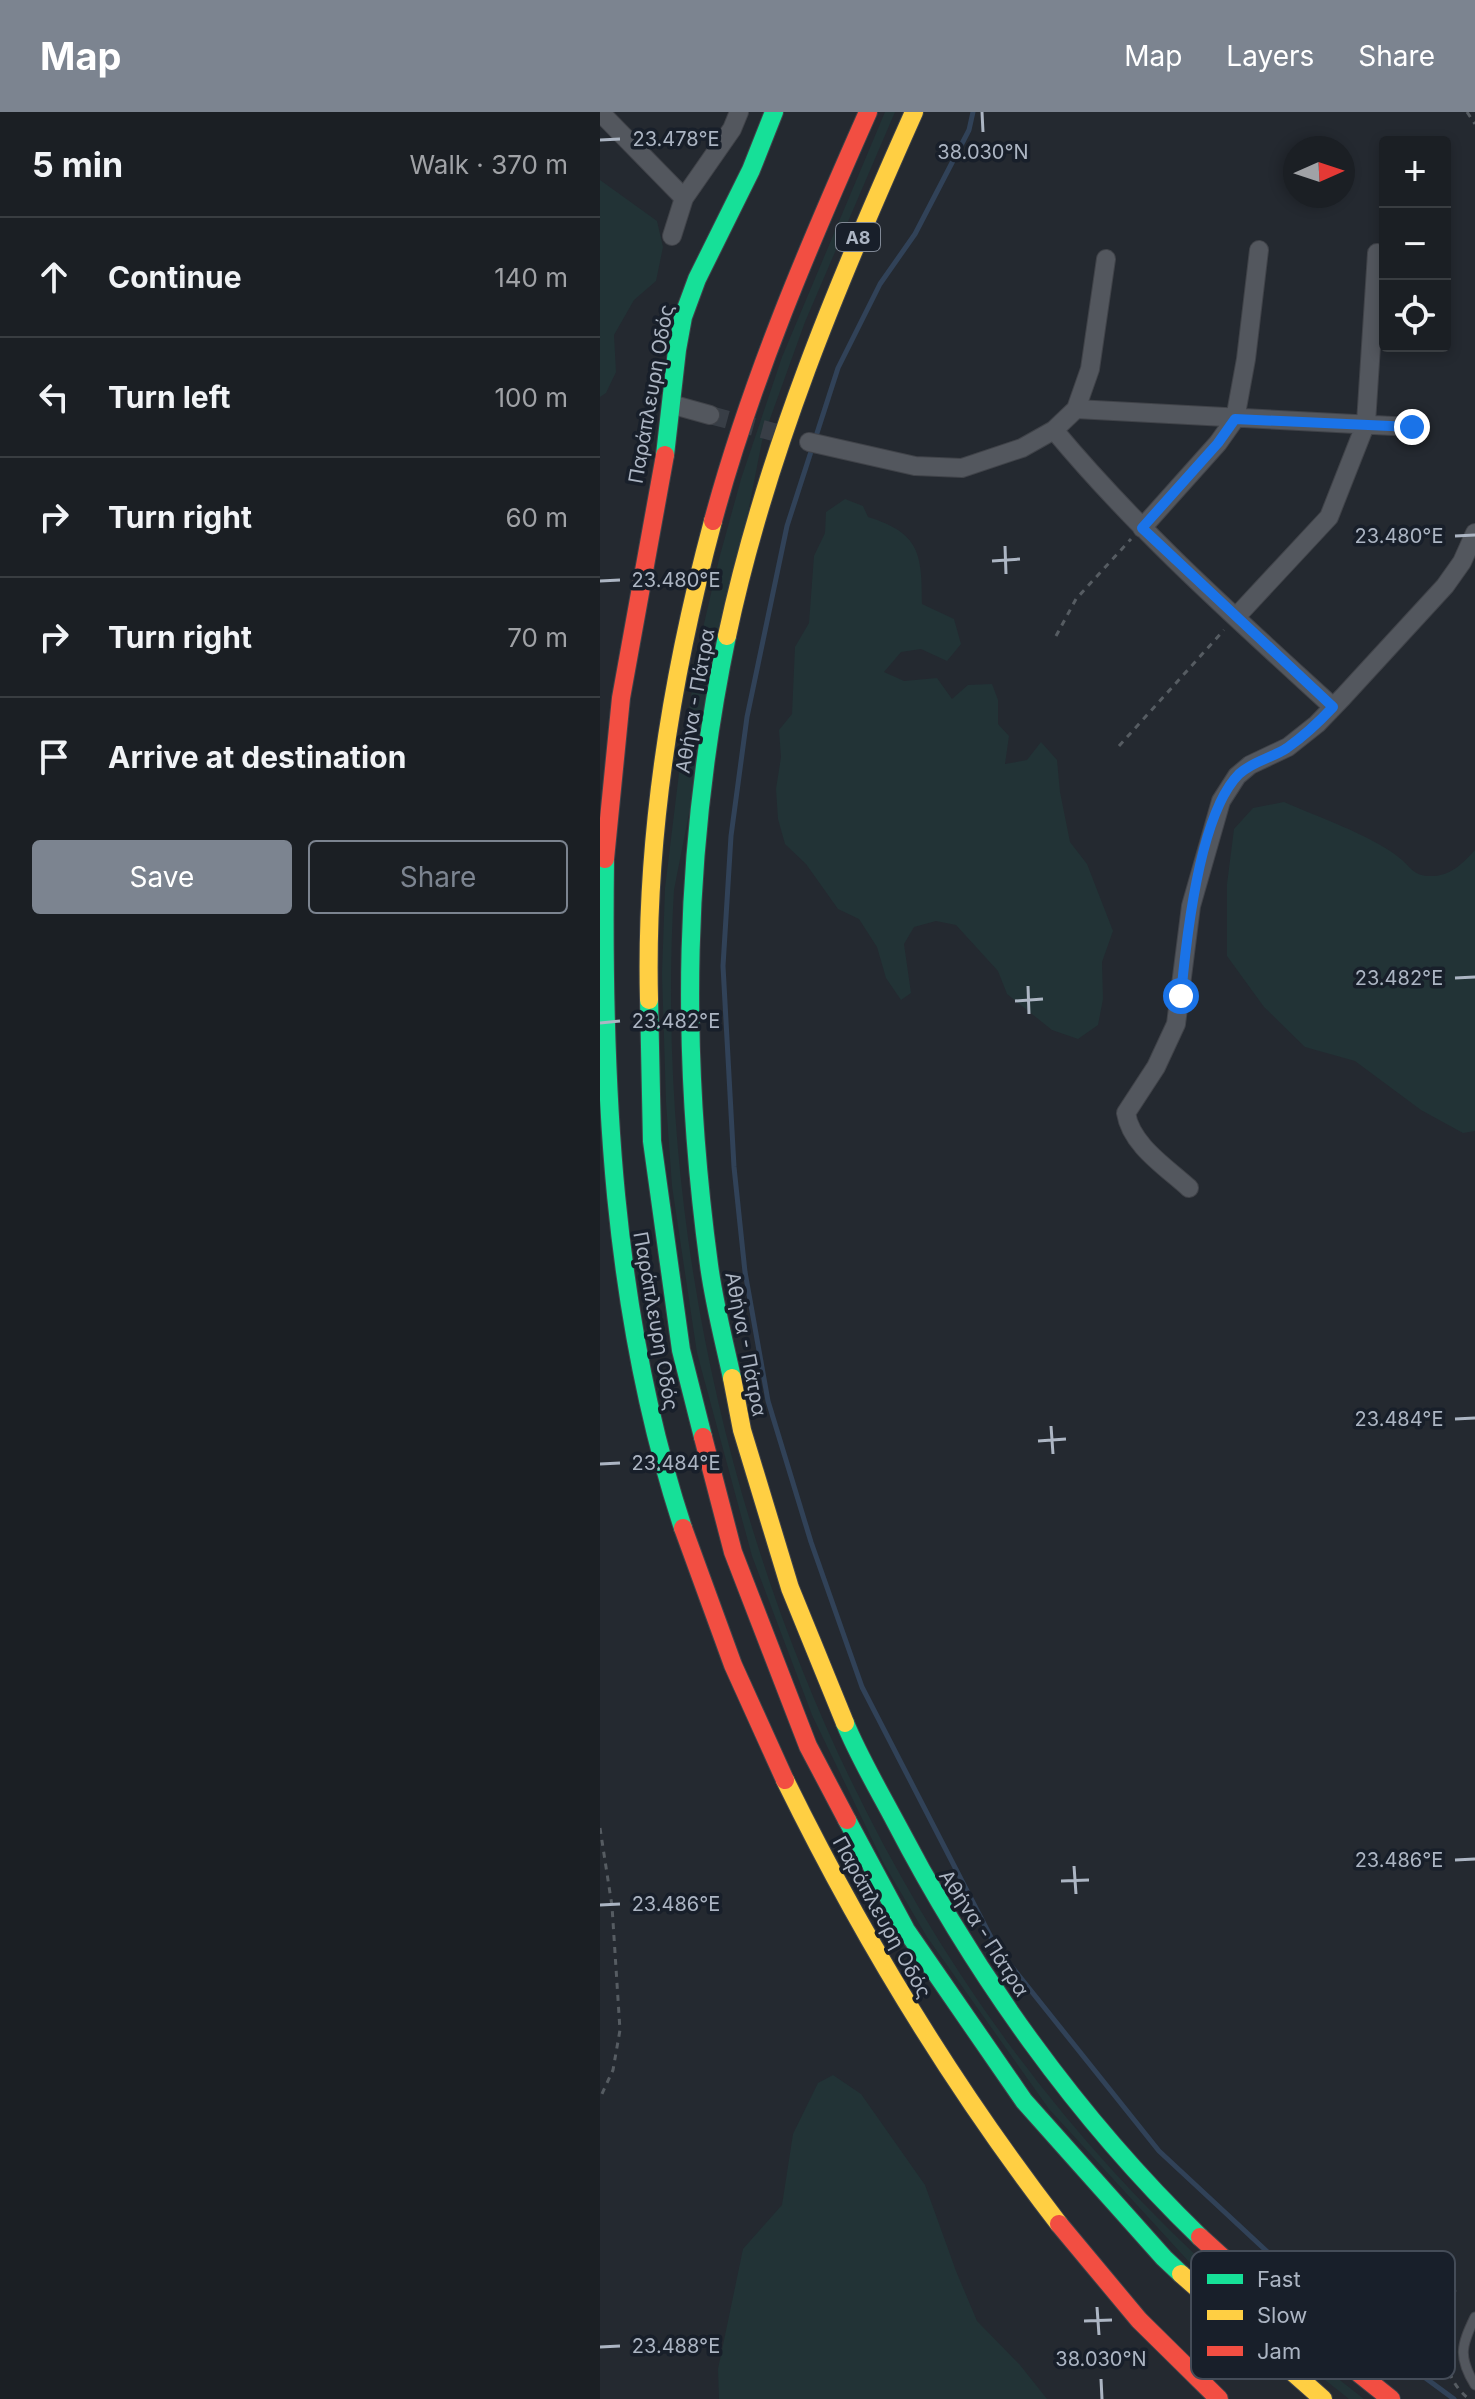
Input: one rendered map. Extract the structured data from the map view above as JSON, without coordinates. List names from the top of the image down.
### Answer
{
  "streets": {
    "main road": ["Α8", "Παράπλευρη Οδός", "Αθήνα - Πάτρα"]
  },
  "legend": ["Fast", "Slow", "Jam"],
  "north": "right",
  "page": {
    "header": "Map",
    "nav": ["Map", "Layers", "Share"],
    "heading": ["5 min", "Walk · 370 m"],
    "map_buttons": ["+", "−"],
    "list": [
      ["Continue", "140 m"],
      ["Turn left", "100 m"],
      ["Turn right", "60 m"],
      ["Turn right", "70 m"],
      "Arrive at destination"
    ],
    "buttons": ["Save", "Share"]
  },
  "coordinates": [
    "23.478°E",
    "38.030°N",
    "23.480°E",
    "23.482°E",
    "23.484°E",
    "23.486°E",
    "23.488°E"
  ]
}
